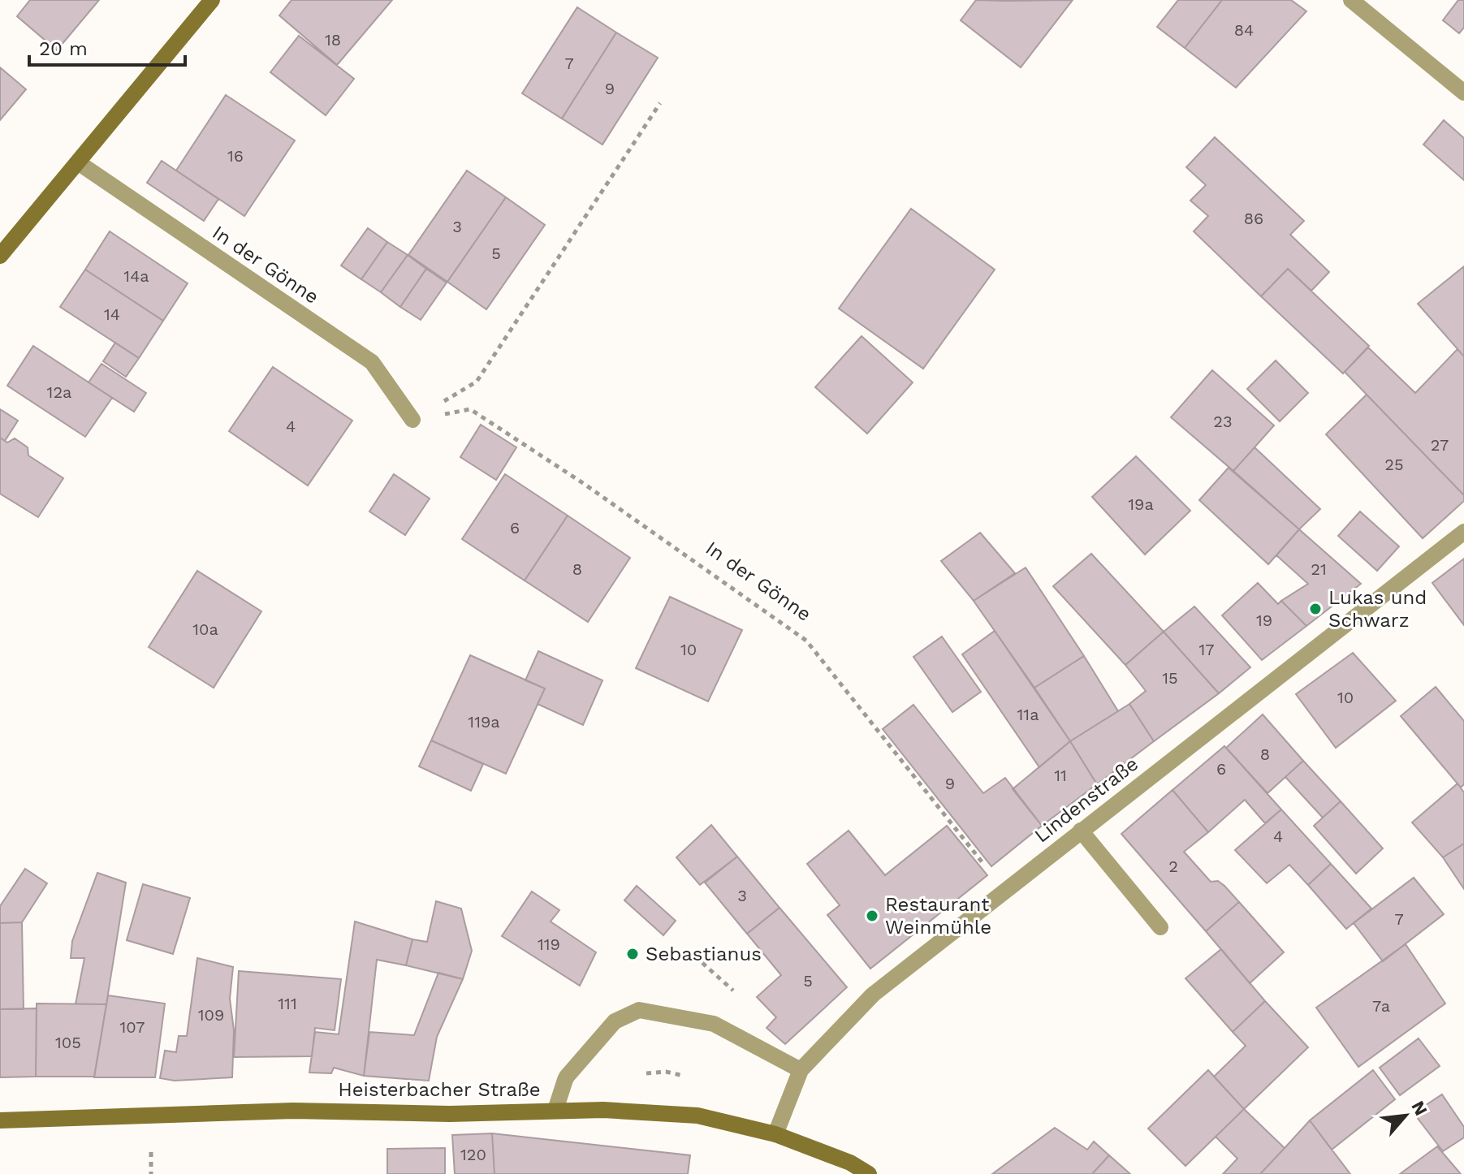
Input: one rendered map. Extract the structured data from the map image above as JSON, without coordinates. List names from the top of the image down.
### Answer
{
  "streets": {
    "main road": ["Heisterbacher Straße"],
    "street": ["In der Gönne", "Lindenstraße"]
  },
  "crossings": [
    ["In der Gönne", "Lindenstraße"],
    ["Lindenstraße", "Heisterbacher Straße"]
  ],
  "places": ["Lukas und Schwarz", "Restaurant Weinmühle", "Sebastianus"],
  "house_numbers": [
    "84",
    "18",
    "7",
    "9",
    "16",
    "86",
    "3",
    "5",
    "14a",
    "14",
    "12a",
    "23",
    "4",
    "27",
    "25",
    "19a",
    "6",
    "8",
    "21",
    "19",
    "10a",
    "10",
    "17",
    "15",
    "10",
    "11a",
    "119a",
    "8",
    "6",
    "11",
    "9",
    "4",
    "2",
    "3",
    "7",
    "119",
    "5",
    "111",
    "7a",
    "109",
    "107",
    "105",
    "120"
  ],
  "scale_bar": "20 m",
  "north": "top right"
}
